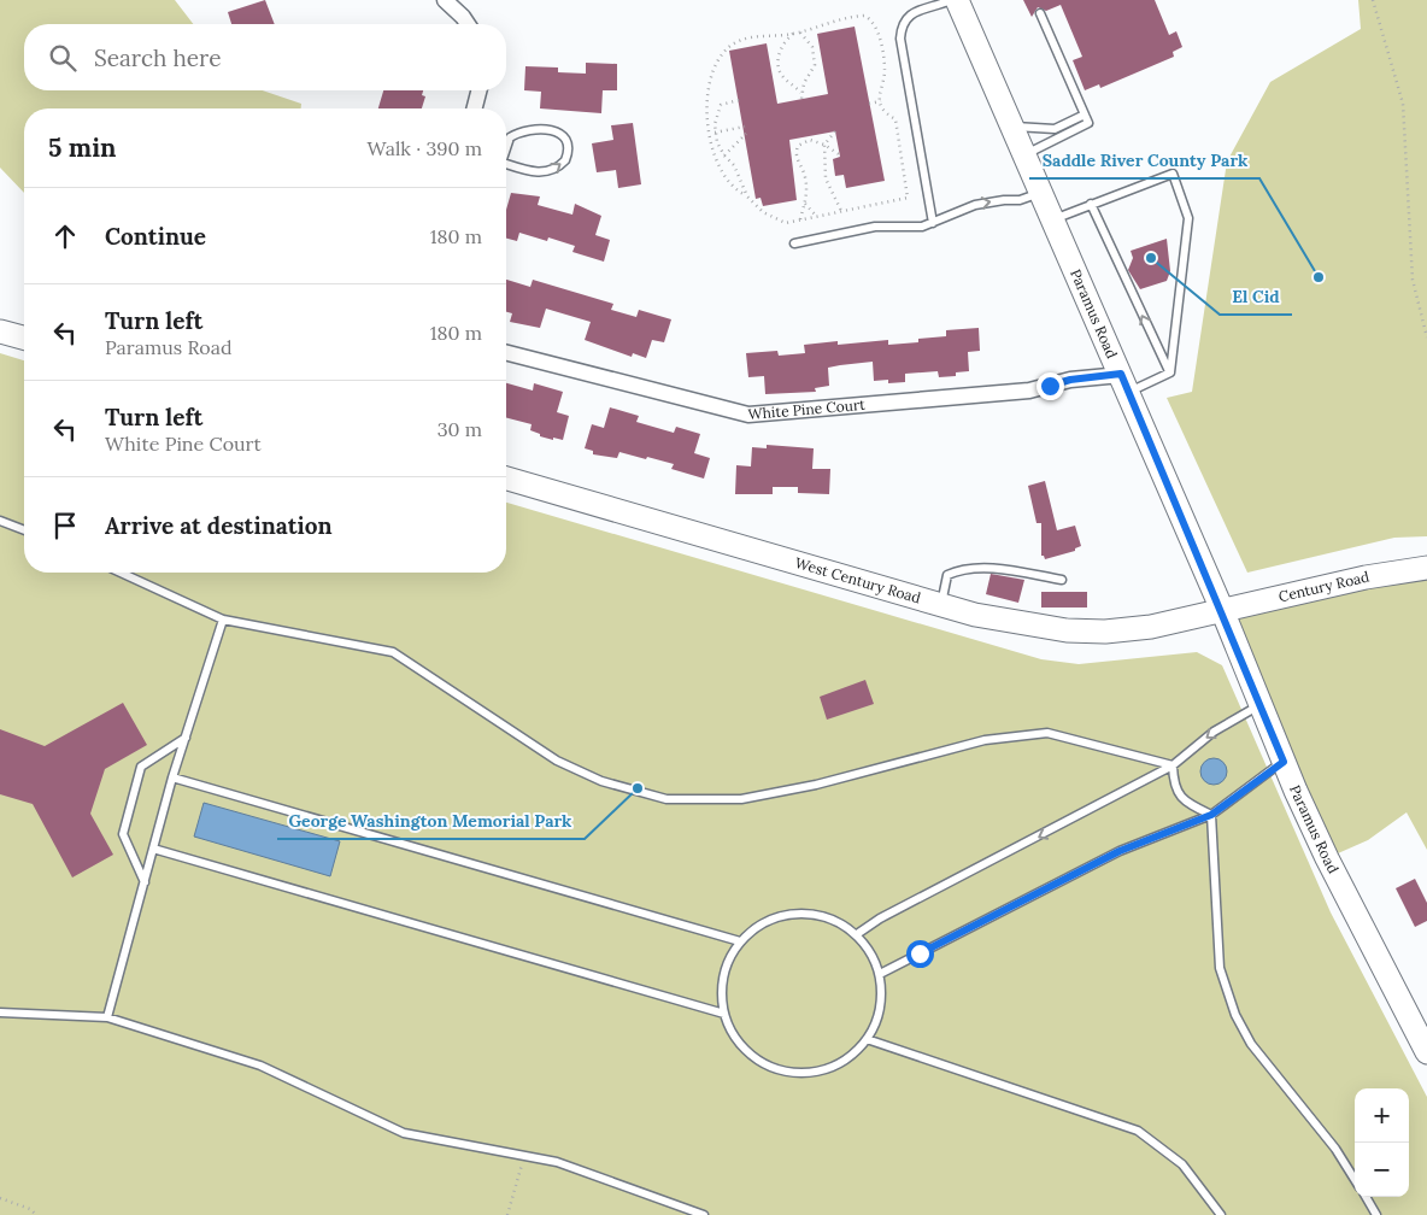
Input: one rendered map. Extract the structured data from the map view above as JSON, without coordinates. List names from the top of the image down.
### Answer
{
  "streets": {
    "main road": ["Paramus Road", "West Century Road", "Century Road"],
    "street": ["White Pine Court"]
  },
  "crossings": [
    ["Paramus Road", "White Pine Court"],
    ["Paramus Road", "West Century Road"],
    ["Paramus Road", "Century Road"],
    ["West Century Road", "Century Road"]
  ],
  "places": ["El Cid", "Saddle River County Park", "George Washington Memorial Park"],
  "page": {
    "search": "Search here",
    "heading": ["5 min", "Walk · 390 m"],
    "list": [
      ["Continue", "180 m"],
      ["Turn left", "Paramus Road", "180 m"],
      ["Turn left", "White Pine Court", "30 m"],
      "Arrive at destination"
    ],
    "map_buttons": ["+", "−"]
  }
}
